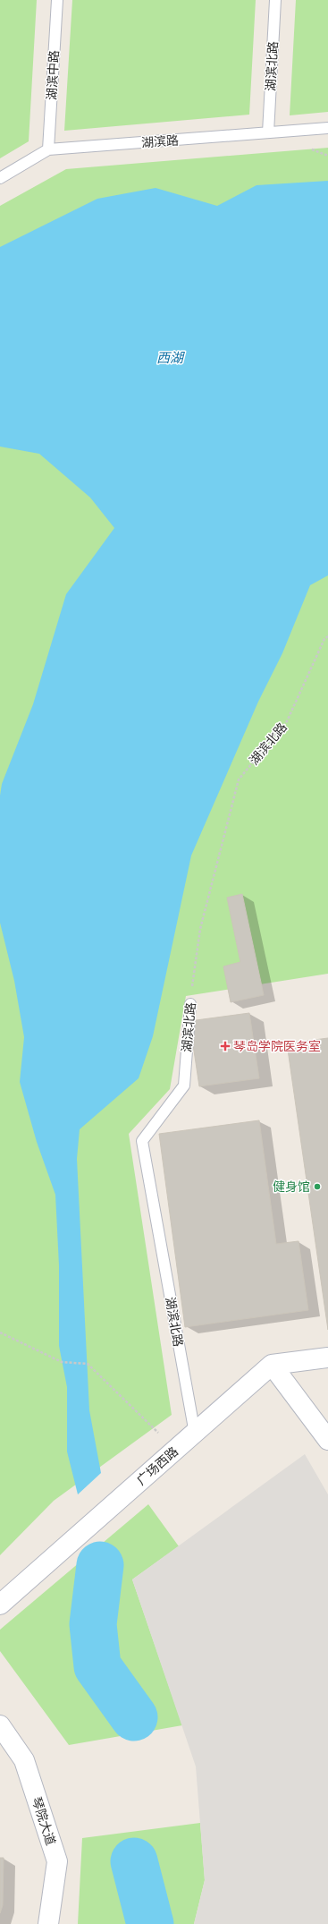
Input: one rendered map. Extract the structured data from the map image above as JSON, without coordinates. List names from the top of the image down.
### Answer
{
  "streets": {
    "street": ["广场西路", "琴院大道"],
    "lane": ["湖滨北路", "湖滨中路", "湖滨路"]
  },
  "crossings": [
    ["湖滨北路", "湖滨路"],
    ["湖滨北路", "广场西路"],
    ["湖滨中路", "湖滨路"]
  ],
  "water": ["西湖"],
  "places": {
    "health": ["琴岛学院医务室"],
    "other": ["健身馆"]
  }
}
